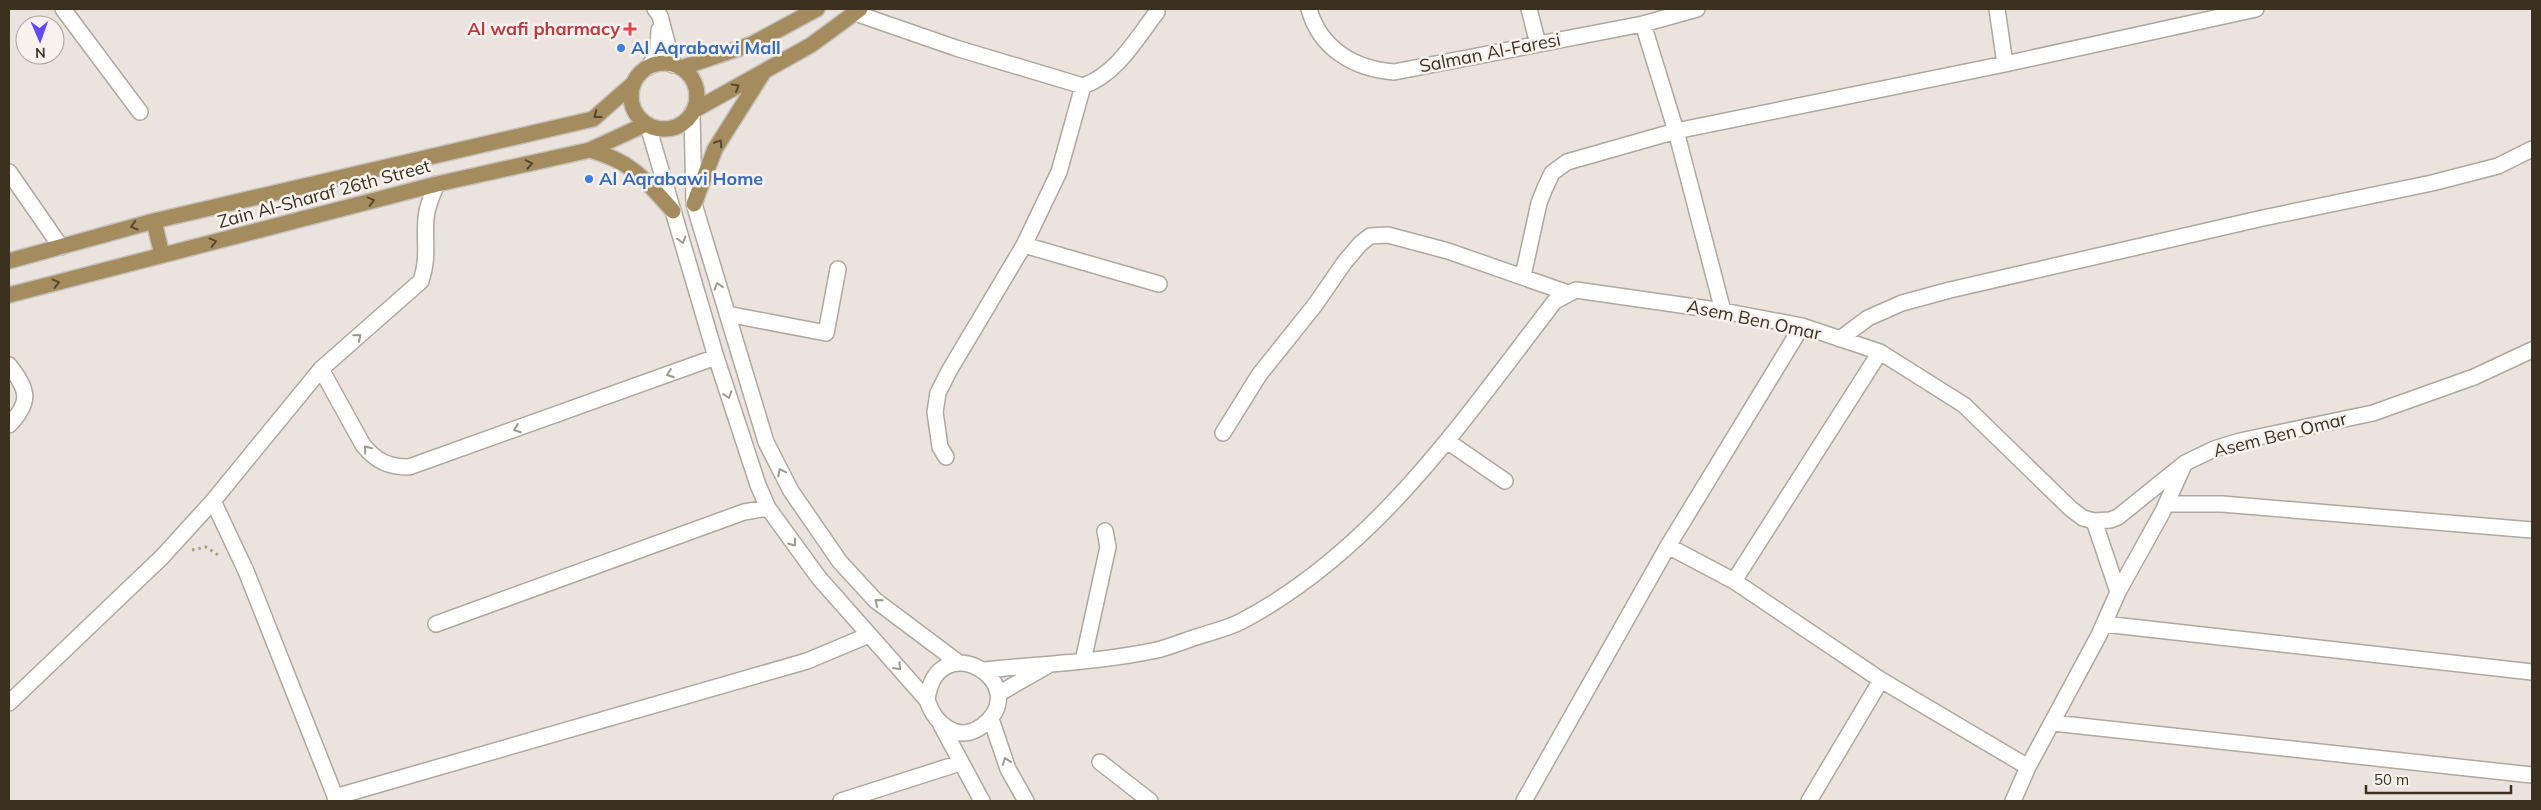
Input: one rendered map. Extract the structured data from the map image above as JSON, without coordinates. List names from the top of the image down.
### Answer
{
  "streets": {
    "main road": ["Zain Al-Sharaf 26th Street"],
    "street": ["Salman Al-Faresi", "Asem Ben Omar"]
  },
  "places": {
    "health": ["Al wafi pharmacy"],
    "other": ["Al Aqrabawi Mall", "Al Aqrabawi Home"]
  },
  "scale_bar": "50 m",
  "north": "bottom"
}
